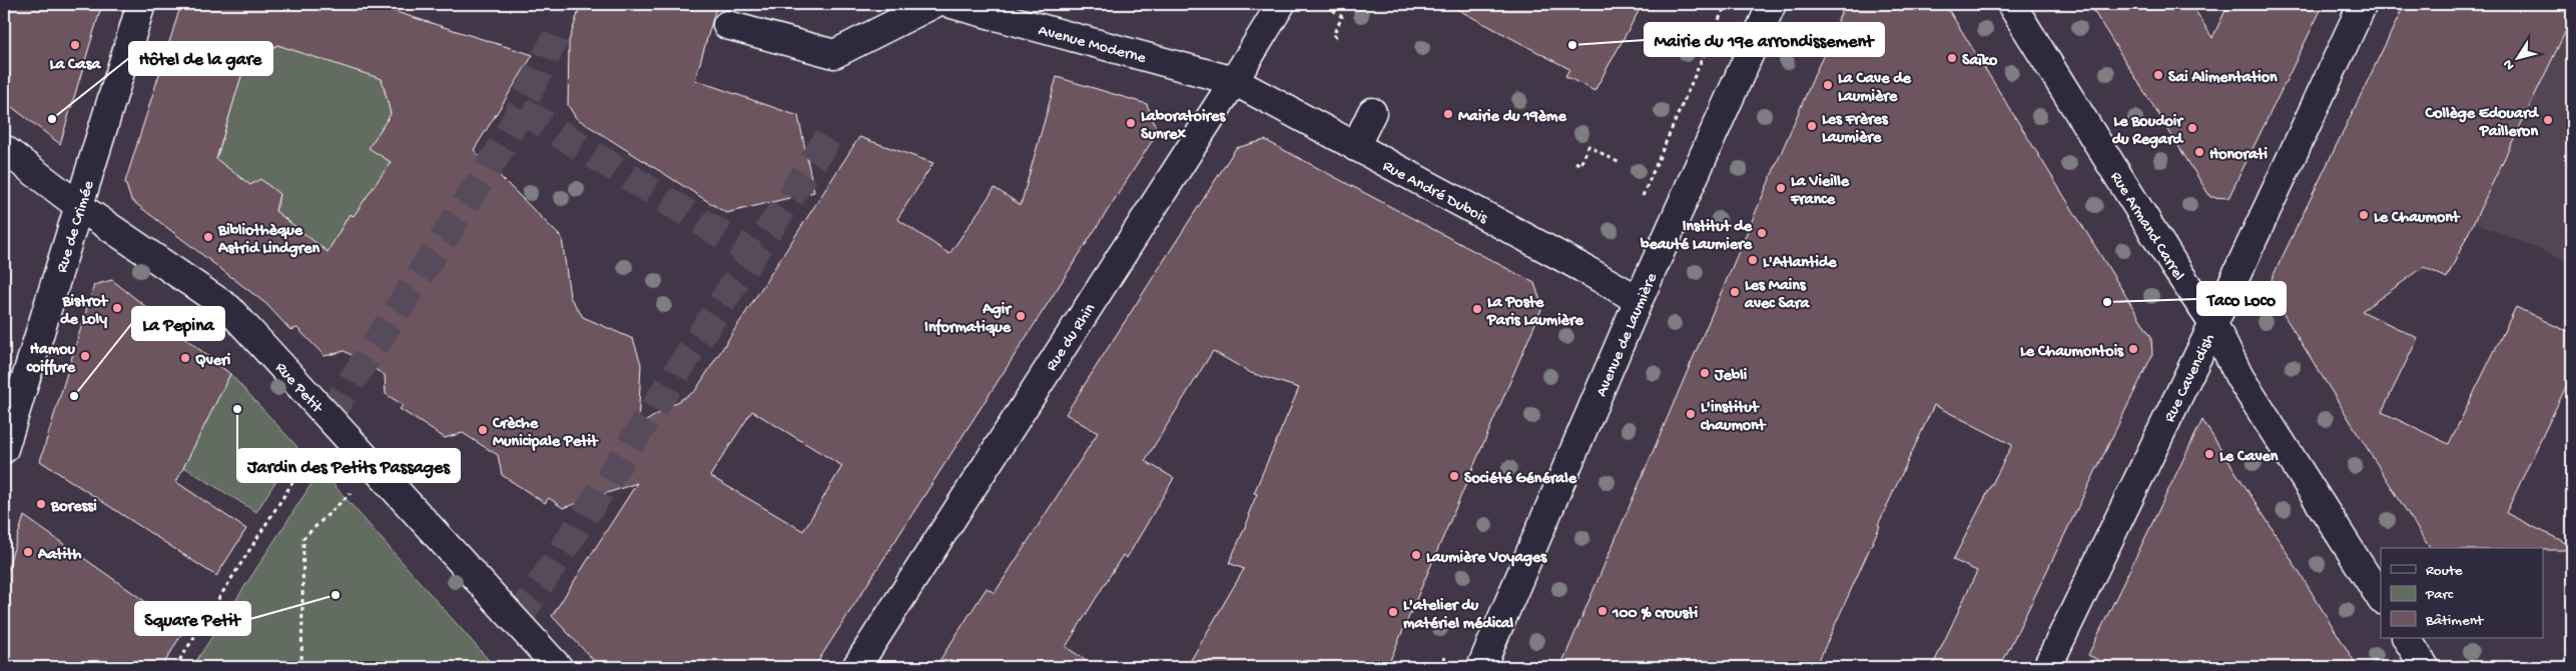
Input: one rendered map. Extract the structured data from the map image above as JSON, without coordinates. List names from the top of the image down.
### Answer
{
  "streets": {
    "street": [
      "Avenue Moderne",
      "Rue André Dubois",
      "Rue Armand Carrel",
      "Rue de Crimée",
      "Avenue de Laumière",
      "Rue du Rhin",
      "Rue Cavendish",
      "Rue Petit"
    ]
  },
  "crossings": [
    ["Avenue Moderne", "Rue André Dubois"],
    ["Avenue Moderne", "Rue du Rhin"],
    ["Rue André Dubois", "Avenue de Laumière"],
    ["Rue André Dubois", "Rue du Rhin"],
    ["Rue Armand Carrel", "Rue Cavendish"],
    ["Rue de Crimée", "Rue Petit"]
  ],
  "places": [
    "La Casa",
    "Mairie du 19e arrondissement",
    "Saïko",
    "Sai Alimentation",
    "La Cave de Laumière",
    "Mairie du 19ème",
    "Hôtel de la gare",
    "Collège Edouard Pailleron",
    "Laboratoires Sunrex",
    "Les Frères Laumière",
    "Le Boudoir du Regard",
    "Honorati",
    "La Vieille France",
    "Le Chaumont",
    "Institut de beauté Laumiere",
    "Bibliothèque Astrid Lindgren",
    "L'Atlantide",
    "Les Mains avec Sara",
    "Taco Loco",
    "Bistrot de Loly",
    "La Poste Paris Laumière",
    "Agir Informatique",
    "Le Chaumontois",
    "Hamou coiffure",
    "Qveri",
    "Jebli",
    "La Pepina",
    "Jardin des Petits Passages",
    "L'institut chaumont",
    "Crèche Municipale Petit",
    "Le Caven",
    "Société Générale",
    "Boressi",
    "Aatith",
    "Laumière Voyages",
    "Square Petit",
    "100 % crousti",
    "L'atelier du matériel médical"
  ],
  "legend": ["Route", "Parc", "Bâtiment"],
  "north": "bottom left"
}
